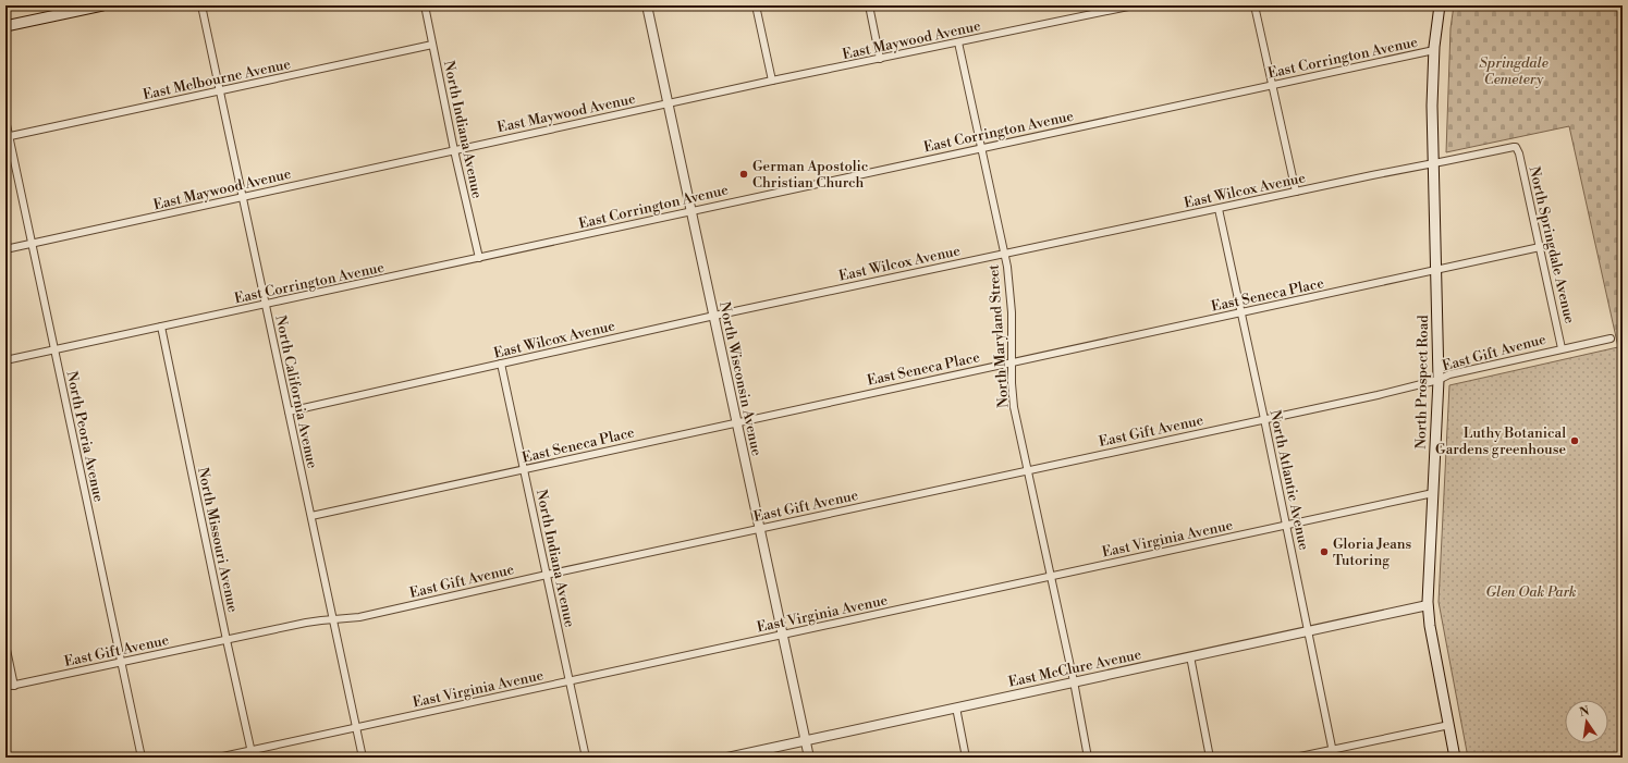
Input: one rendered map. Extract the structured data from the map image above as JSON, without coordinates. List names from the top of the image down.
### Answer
{
  "streets": {
    "main road": ["North Prospect Road"],
    "street": [
      "East Maywood Avenue",
      "East Corrington Avenue",
      "East Melbourne Avenue",
      "North Indiana Avenue",
      "East Wilcox Avenue",
      "North Springdale Avenue",
      "East Seneca Place",
      "North Maryland Street",
      "East Gift Avenue",
      "North Wisconsin Avenue",
      "North California Avenue",
      "North Peoria Avenue",
      "North Atlantic Avenue",
      "East Virginia Avenue",
      "North Missouri Avenue",
      "East McClure Avenue"
    ]
  },
  "crossings": [
    ["East Maywood Avenue", "North Indiana Avenue"],
    ["East Maywood Avenue", "North Maryland Street"],
    ["East Maywood Avenue", "North Wisconsin Avenue"],
    ["East Maywood Avenue", "North California Avenue"],
    ["East Maywood Avenue", "North Peoria Avenue"],
    ["East Corrington Avenue", "North Indiana Avenue"],
    ["East Corrington Avenue", "North Maryland Street"],
    ["East Corrington Avenue", "North Wisconsin Avenue"],
    ["East Corrington Avenue", "North Prospect Road"],
    ["East Corrington Avenue", "North California Avenue"],
    ["East Corrington Avenue", "North Peoria Avenue"],
    ["East Corrington Avenue", "North Missouri Avenue"],
    ["East Melbourne Avenue", "North Indiana Avenue"],
    ["East Melbourne Avenue", "North California Avenue"],
    ["East Melbourne Avenue", "North Peoria Avenue"],
    ["North Indiana Avenue", "East Wilcox Avenue"],
    ["North Indiana Avenue", "East Seneca Place"],
    ["North Indiana Avenue", "East Gift Avenue"],
    ["North Indiana Avenue", "East Virginia Avenue"],
    ["East Wilcox Avenue", "North Springdale Avenue"],
    ["East Wilcox Avenue", "North Maryland Street"],
    ["East Wilcox Avenue", "North Wisconsin Avenue"],
    ["East Wilcox Avenue", "North Prospect Road"],
    ["East Wilcox Avenue", "North California Avenue"],
    ["East Wilcox Avenue", "North Atlantic Avenue"],
    ["North Springdale Avenue", "East Seneca Place"],
    ["North Springdale Avenue", "East Gift Avenue"],
    ["East Seneca Place", "North Maryland Street"],
    ["East Seneca Place", "North Wisconsin Avenue"],
    ["East Seneca Place", "North Prospect Road"],
    ["East Seneca Place", "North California Avenue"],
    ["East Seneca Place", "North Atlantic Avenue"],
    ["North Maryland Street", "East Gift Avenue"],
    ["North Maryland Street", "East Virginia Avenue"],
    ["North Maryland Street", "East McClure Avenue"],
    ["East Gift Avenue", "North Wisconsin Avenue"],
    ["East Gift Avenue", "North Prospect Road"],
    ["East Gift Avenue", "North California Avenue"],
    ["East Gift Avenue", "North Peoria Avenue"],
    ["East Gift Avenue", "North Atlantic Avenue"],
    ["East Gift Avenue", "North Missouri Avenue"],
    ["North Wisconsin Avenue", "East Virginia Avenue"],
    ["North Wisconsin Avenue", "East McClure Avenue"],
    ["North Prospect Road", "East Virginia Avenue"],
    ["North Prospect Road", "East McClure Avenue"],
    ["North California Avenue", "East Virginia Avenue"],
    ["North Atlantic Avenue", "East Virginia Avenue"],
    ["North Atlantic Avenue", "East McClure Avenue"],
    ["East Virginia Avenue", "North Missouri Avenue"]
  ],
  "parks": ["Springdale Cemetery", "Glen Oak Park"],
  "places": ["German Apostolic Christian Church", "Luthy Botanical Gardens greenhouse", "Gloria Jeans Tutoring"],
  "north": "top"
}
